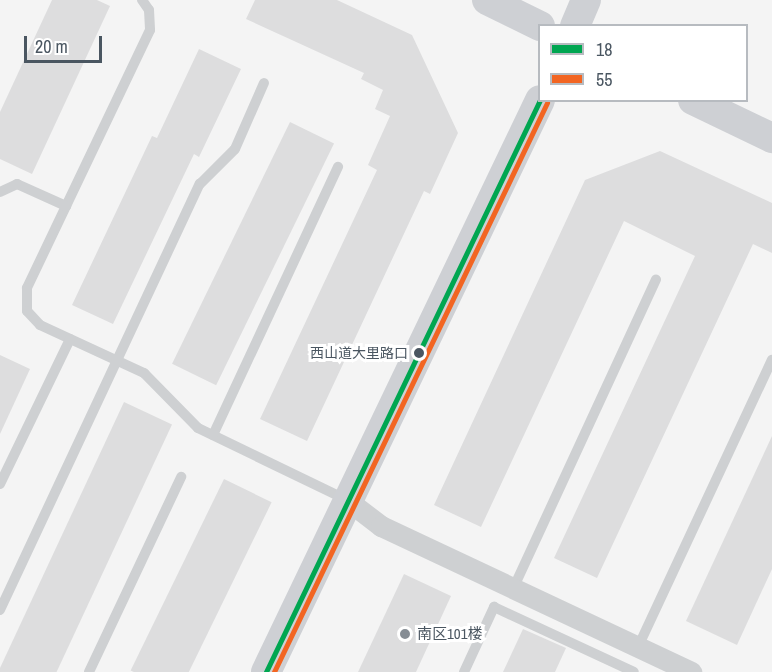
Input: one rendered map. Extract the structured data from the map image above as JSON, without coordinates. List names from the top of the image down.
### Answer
{
  "places": ["西山道大里路口", "南区101楼"],
  "lines": ["transit line 18", "transit line 55"],
  "legend": ["18", "55"],
  "scale_bar": "20 m"
}
